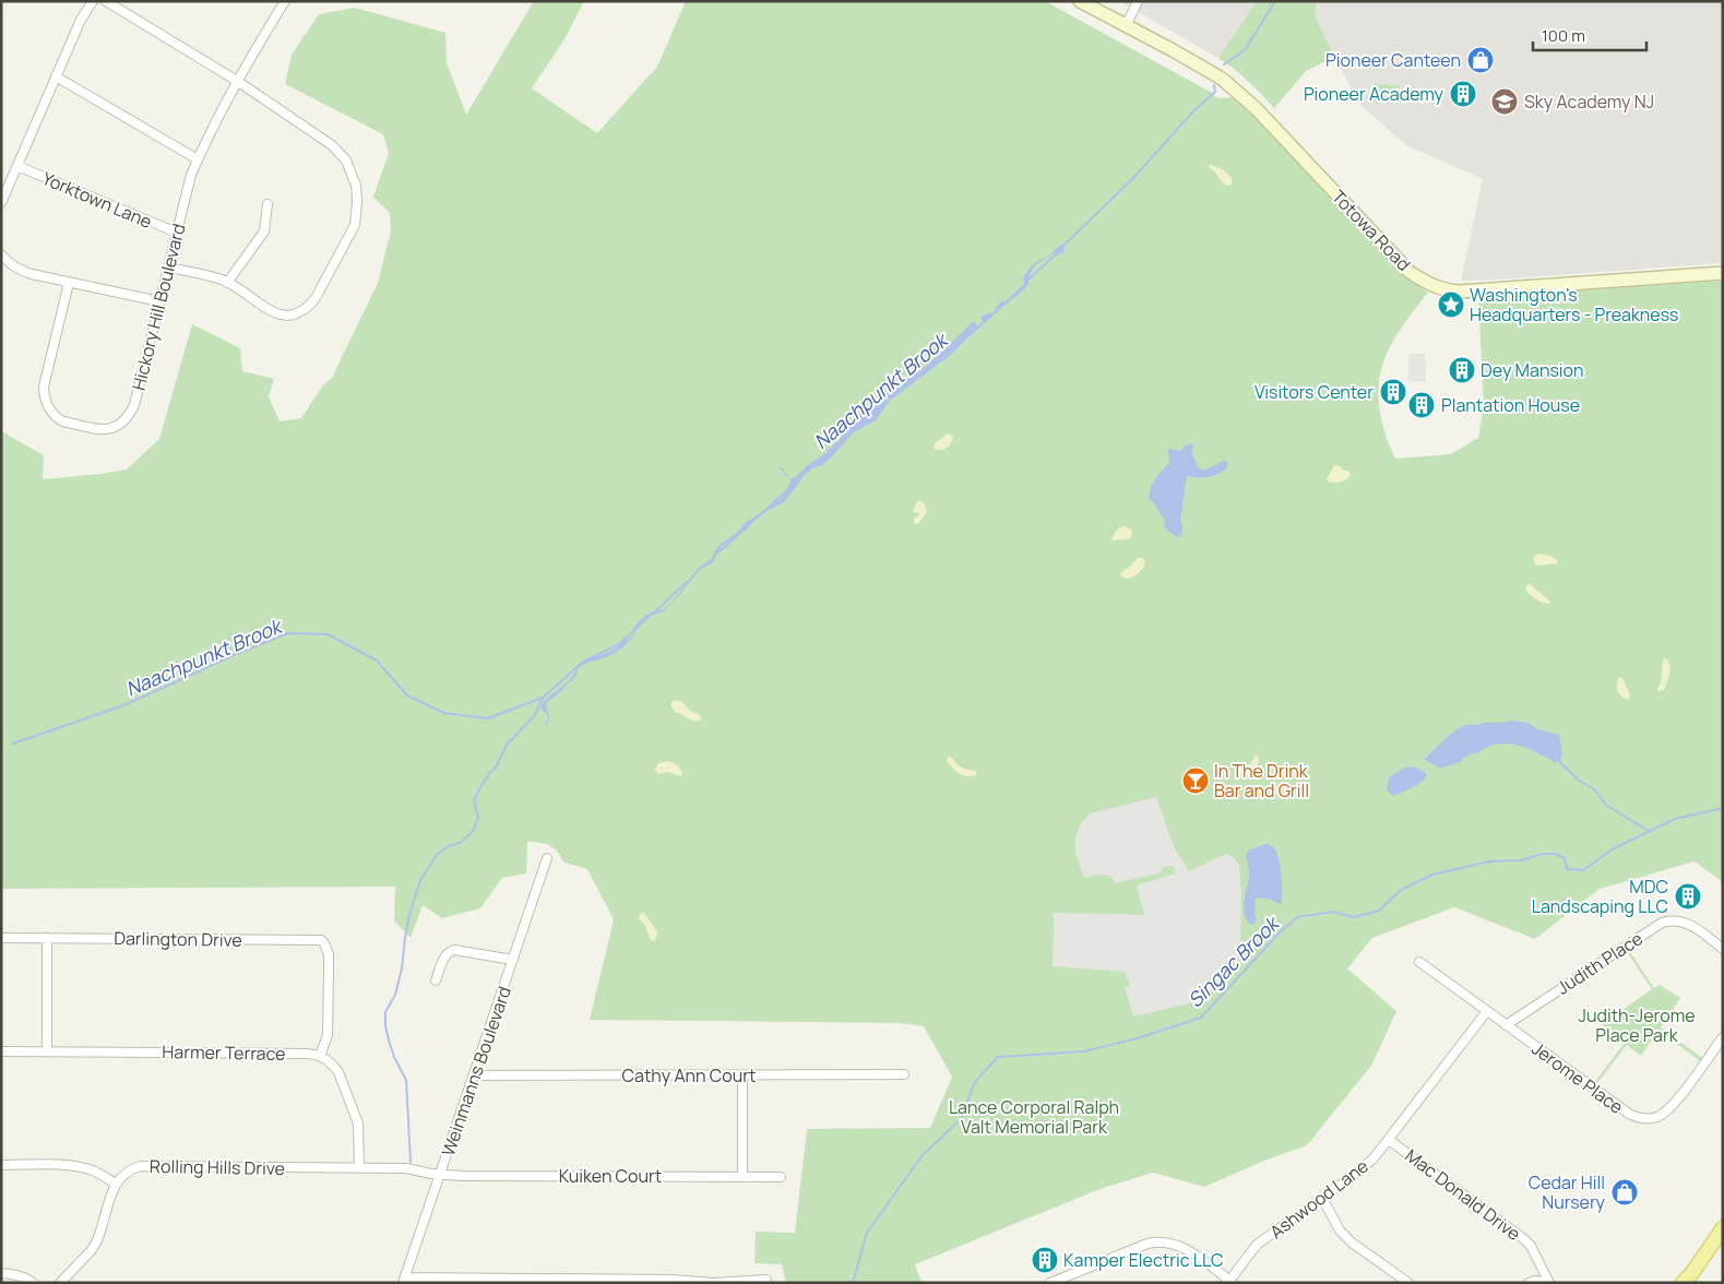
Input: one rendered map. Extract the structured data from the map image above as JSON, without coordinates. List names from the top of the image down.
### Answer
{
  "streets": {
    "main road": ["Totowa Road"],
    "street": [
      "Yorktown Lane",
      "Hickory Hill Boulevard",
      "Darlington Drive",
      "Judith Place",
      "Harmer Terrace",
      "Weinmanns Boulevard",
      "Cathy Ann Court",
      "Jerome Place",
      "Rolling Hills Drive",
      "Kuiken Court",
      "Mac Donald Drive",
      "Ashwood Lane"
    ]
  },
  "crossings": [
    ["Yorktown Lane", "Hickory Hill Boulevard"],
    ["Darlington Drive", "Harmer Terrace"],
    ["Judith Place", "Jerome Place"],
    ["Weinmanns Boulevard", "Cathy Ann Court"],
    ["Weinmanns Boulevard", "Rolling Hills Drive"],
    ["Weinmanns Boulevard", "Kuiken Court"],
    ["Jerome Place", "Ashwood Lane"],
    ["Rolling Hills Drive", "Kuiken Court"],
    ["Mac Donald Drive", "Ashwood Lane"]
  ],
  "water": ["Naachpunkt Brook", "Singac Brook"],
  "parks": ["Judith-Jerome Place Park", "Lance Corporal Ralph Valt Memorial Park"],
  "places": {
    "shop": ["Pioneer Canteen", "Cedar Hill Nursery"],
    "building": [
      "Pioneer Academy",
      "Dey Mansion",
      "Visitors Center",
      "Plantation House",
      "MDC Landscaping LLC",
      "Kamper Electric LLC"
    ],
    "school or university": ["Sky Academy NJ"],
    "place": ["Washington's Headquarters - Preakness"],
    "bar": ["In The Drink Bar and Grill"]
  },
  "scale_bar": "100 m"
}
